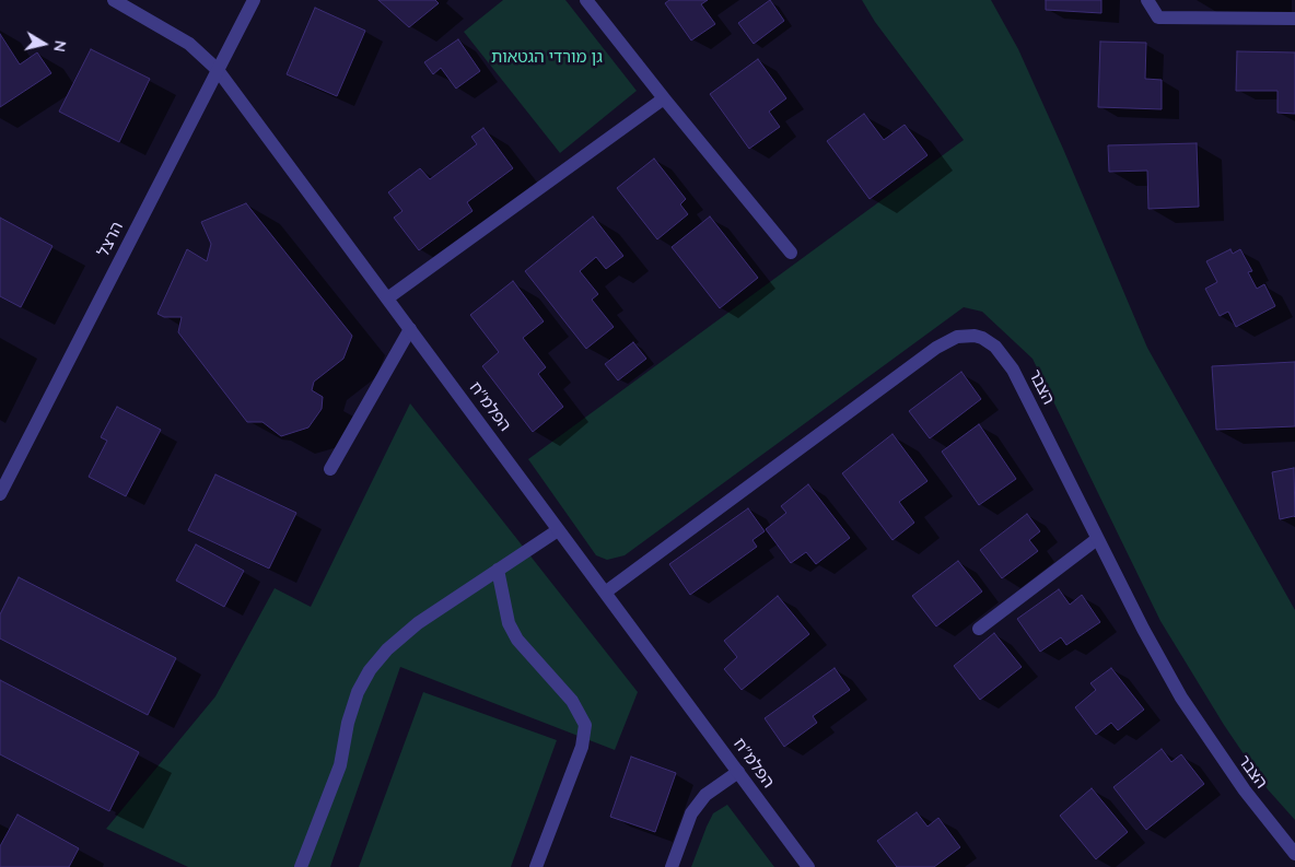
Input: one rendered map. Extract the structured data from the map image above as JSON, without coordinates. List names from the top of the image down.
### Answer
{
  "streets": {
    "street": ["הרצל", "הצבר", "הפלמ\"ח"]
  },
  "crossings": [
    ["הרצל", "הפלמ\"ח"],
    ["הצבר", "הפלמ\"ח"]
  ],
  "parks": ["גן מורדי הגטאות"],
  "north": "right"
}
